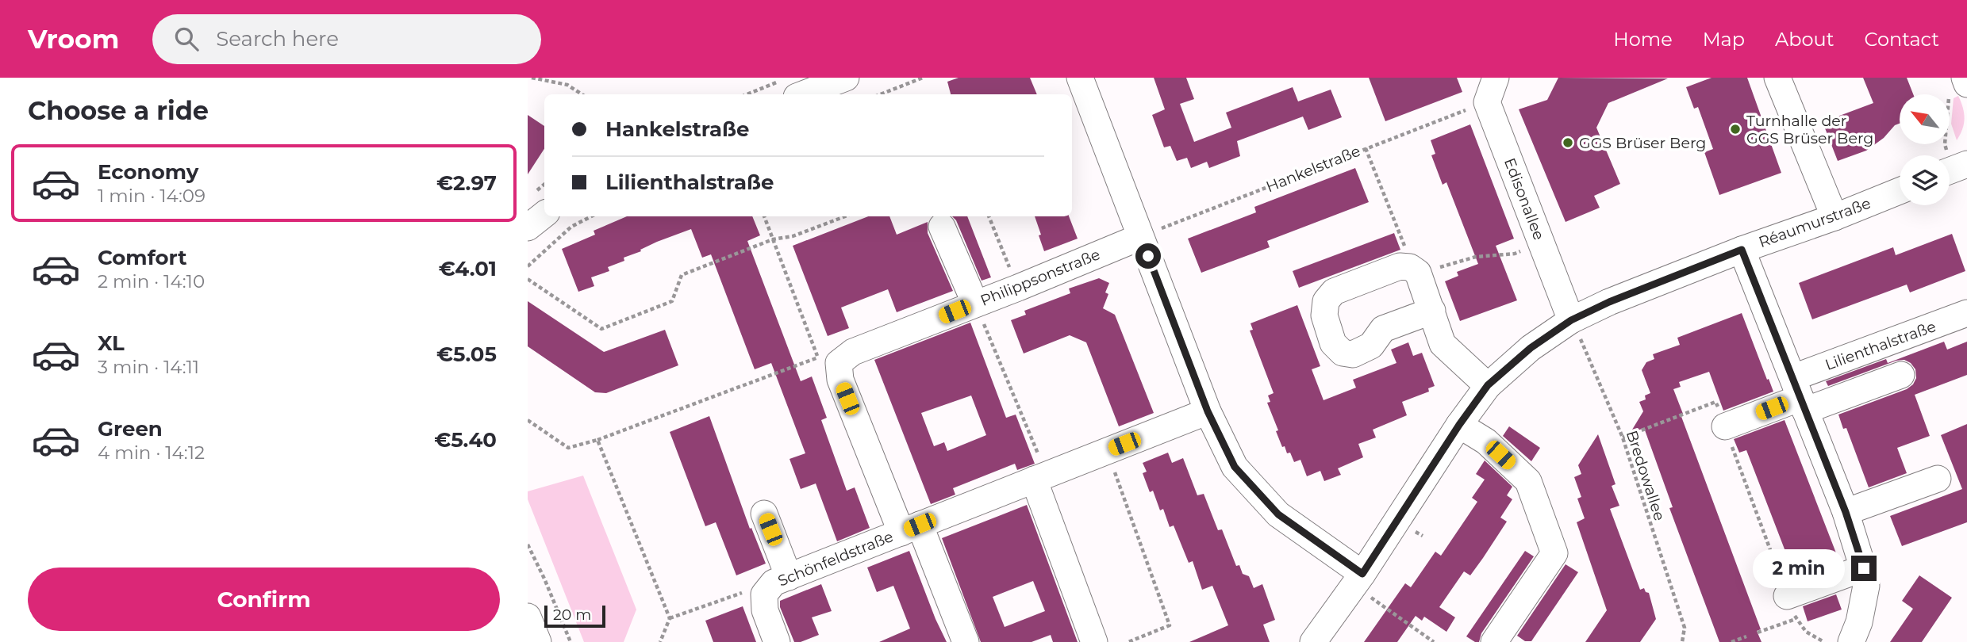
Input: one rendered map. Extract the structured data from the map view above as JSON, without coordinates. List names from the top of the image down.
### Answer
{
  "streets": {
    "street": [
      "Edisonallee",
      "Réaumurstraße",
      "Philippsonstraße",
      "Lilienthalstraße",
      "Schönfeldstraße"
    ],
    "path": ["Hankelstraße", "Bredowallee"]
  },
  "crossings": [
    ["Hankelstraße", "Edisonallee"],
    ["Hankelstraße", "Philippsonstraße"],
    ["Edisonallee", "Réaumurstraße"],
    ["Edisonallee", "Bredowallee"],
    ["Réaumurstraße", "Bredowallee"]
  ],
  "places": ["Turnhalle der GGS Brüser Berg", "GGS Brüser Berg"],
  "scale_bar": "20 m",
  "north": "top left",
  "page": {
    "header": "Vroom",
    "search": "Search here",
    "nav": [
      "Home",
      "Map",
      "About",
      "Contact"
    ],
    "heading": "Choose a ride",
    "banner": ["Hankelstraße", "Lilienthalstraße"],
    "list": [
      {
        "name": "Economy",
        "note": "1 min · 14:09",
        "value": "€2.97"
      },
      {
        "name": "Comfort",
        "note": "2 min · 14:10",
        "value": "€4.01"
      },
      {
        "name": "XL",
        "note": "3 min · 14:11",
        "value": "€5.05"
      },
      {
        "name": "Green",
        "note": "4 min · 14:12",
        "value": "€5.40"
      }
    ],
    "bubble": "2 min",
    "buttons": "Confirm",
    "scale": "20 m"
  }
}
